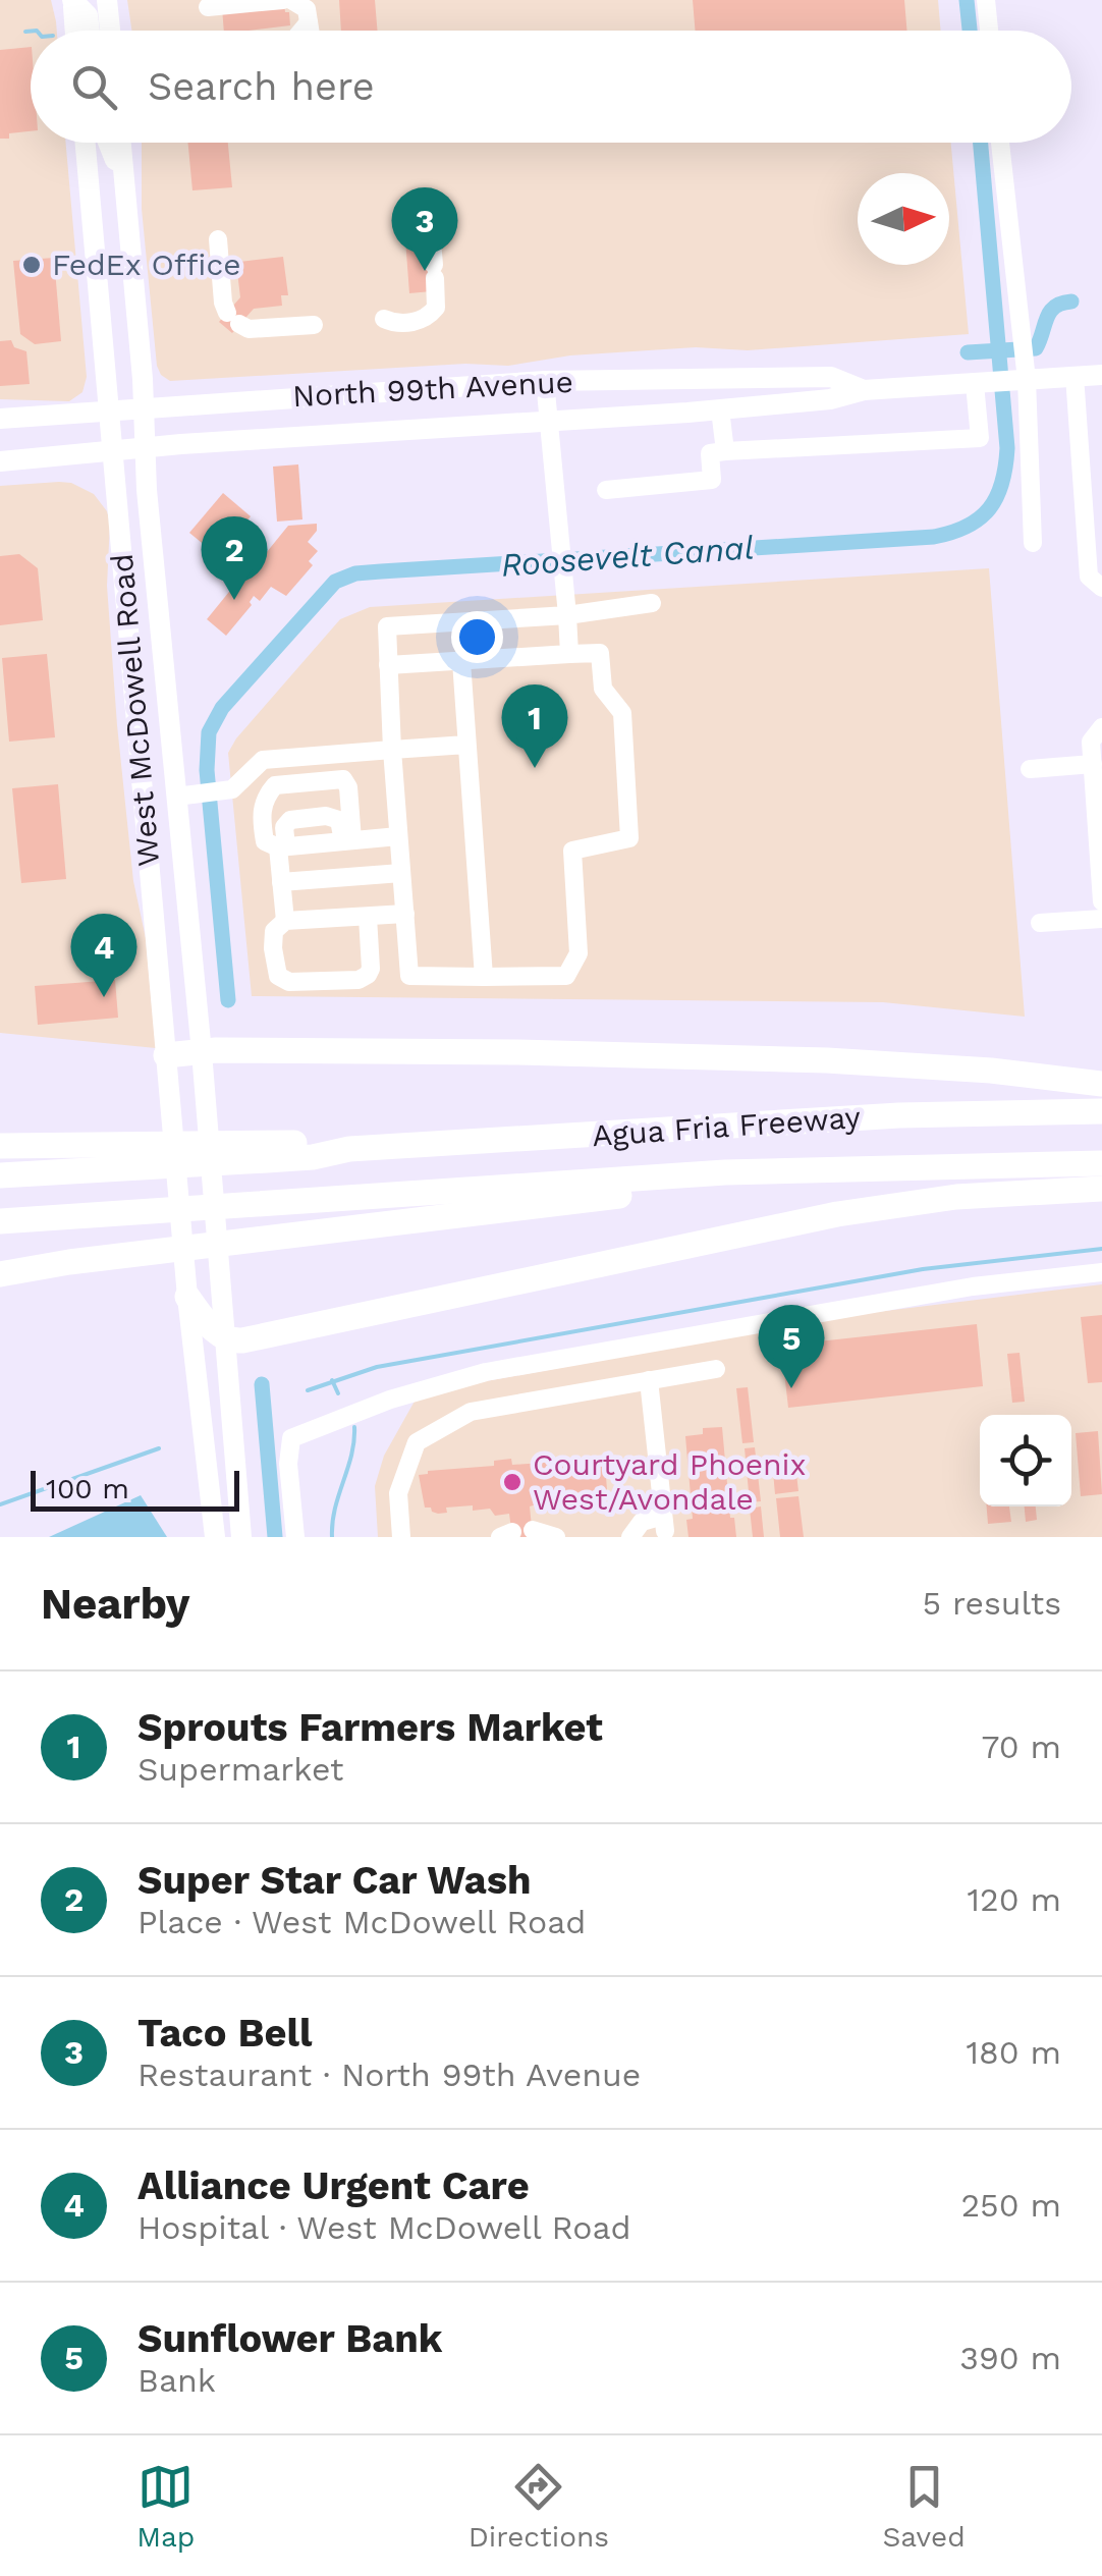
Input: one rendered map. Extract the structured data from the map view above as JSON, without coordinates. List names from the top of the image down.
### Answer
{
  "streets": {
    "highway": ["Agua Fria Freeway"],
    "main road": ["North 99th Avenue", "West McDowell Road"]
  },
  "crossings": [
    ["North 99th Avenue", "West McDowell Road"]
  ],
  "water": ["Roosevelt Canal"],
  "places": ["FedEx Office", "Courtyard Phoenix West/Avondale"],
  "scale_bar": "100 m",
  "north": "right",
  "page": {
    "search": "Search here",
    "pins": [
      "3",
      "2",
      "1",
      "4",
      "5"
    ],
    "scale": "100 m",
    "heading": ["Nearby", "5 results"],
    "list": [
      {
        "mark": "1",
        "name": "Sprouts Farmers Market",
        "note": "Supermarket",
        "value": "70 m"
      },
      {
        "mark": "2",
        "name": "Super Star Car Wash",
        "note": "Place · West McDowell Road",
        "value": "120 m"
      },
      {
        "mark": "3",
        "name": "Taco Bell",
        "note": "Restaurant · North 99th Avenue",
        "value": "180 m"
      },
      {
        "mark": "4",
        "name": "Alliance Urgent Care",
        "note": "Hospital · West McDowell Road",
        "value": "250 m"
      },
      {
        "mark": "5",
        "name": "Sunflower Bank",
        "note": "Bank",
        "value": "390 m"
      }
    ],
    "nav": ["Map", "Directions", "Saved"]
  }
}
